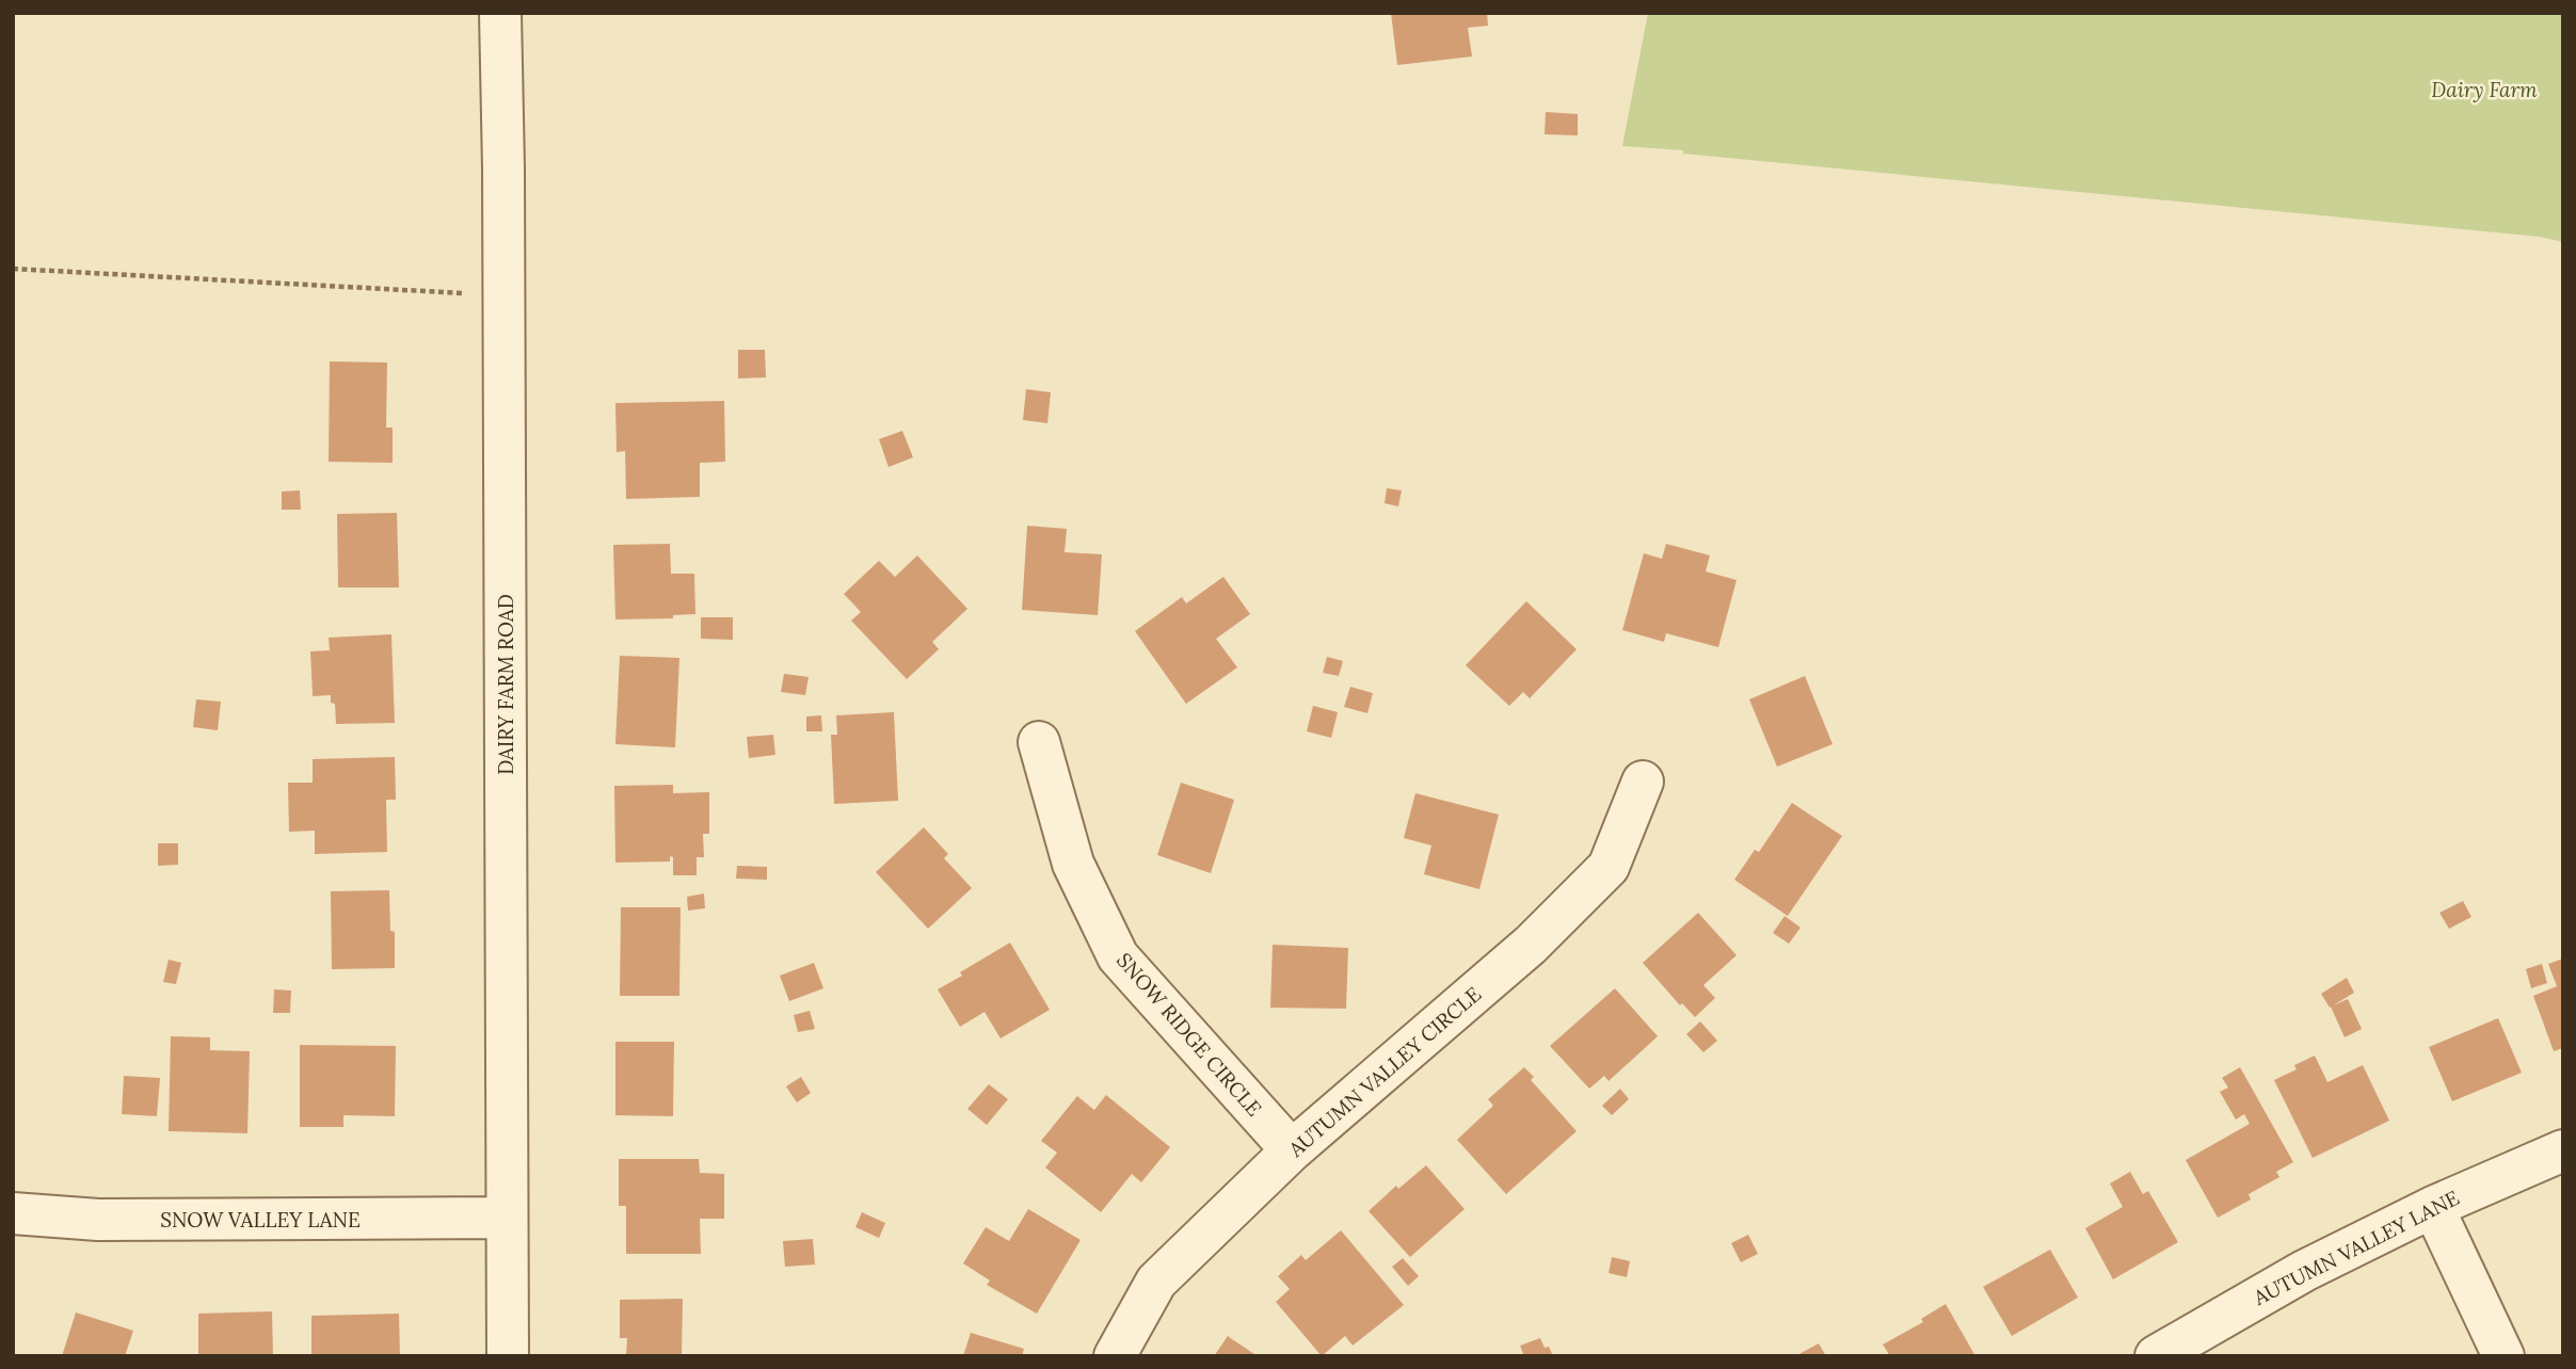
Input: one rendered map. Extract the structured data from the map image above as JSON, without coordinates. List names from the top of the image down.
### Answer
{
  "streets": {
    "street": [
      "DAIRY FARM ROAD",
      "SNOW RIDGE CIRCLE",
      "AUTUMN VALLEY CIRCLE",
      "SNOW VALLEY LANE",
      "AUTUMN VALLEY LANE"
    ]
  },
  "crossings": [
    ["DAIRY FARM ROAD", "SNOW VALLEY LANE"],
    ["SNOW RIDGE CIRCLE", "AUTUMN VALLEY CIRCLE"]
  ],
  "parks": ["Dairy Farm"]
}
